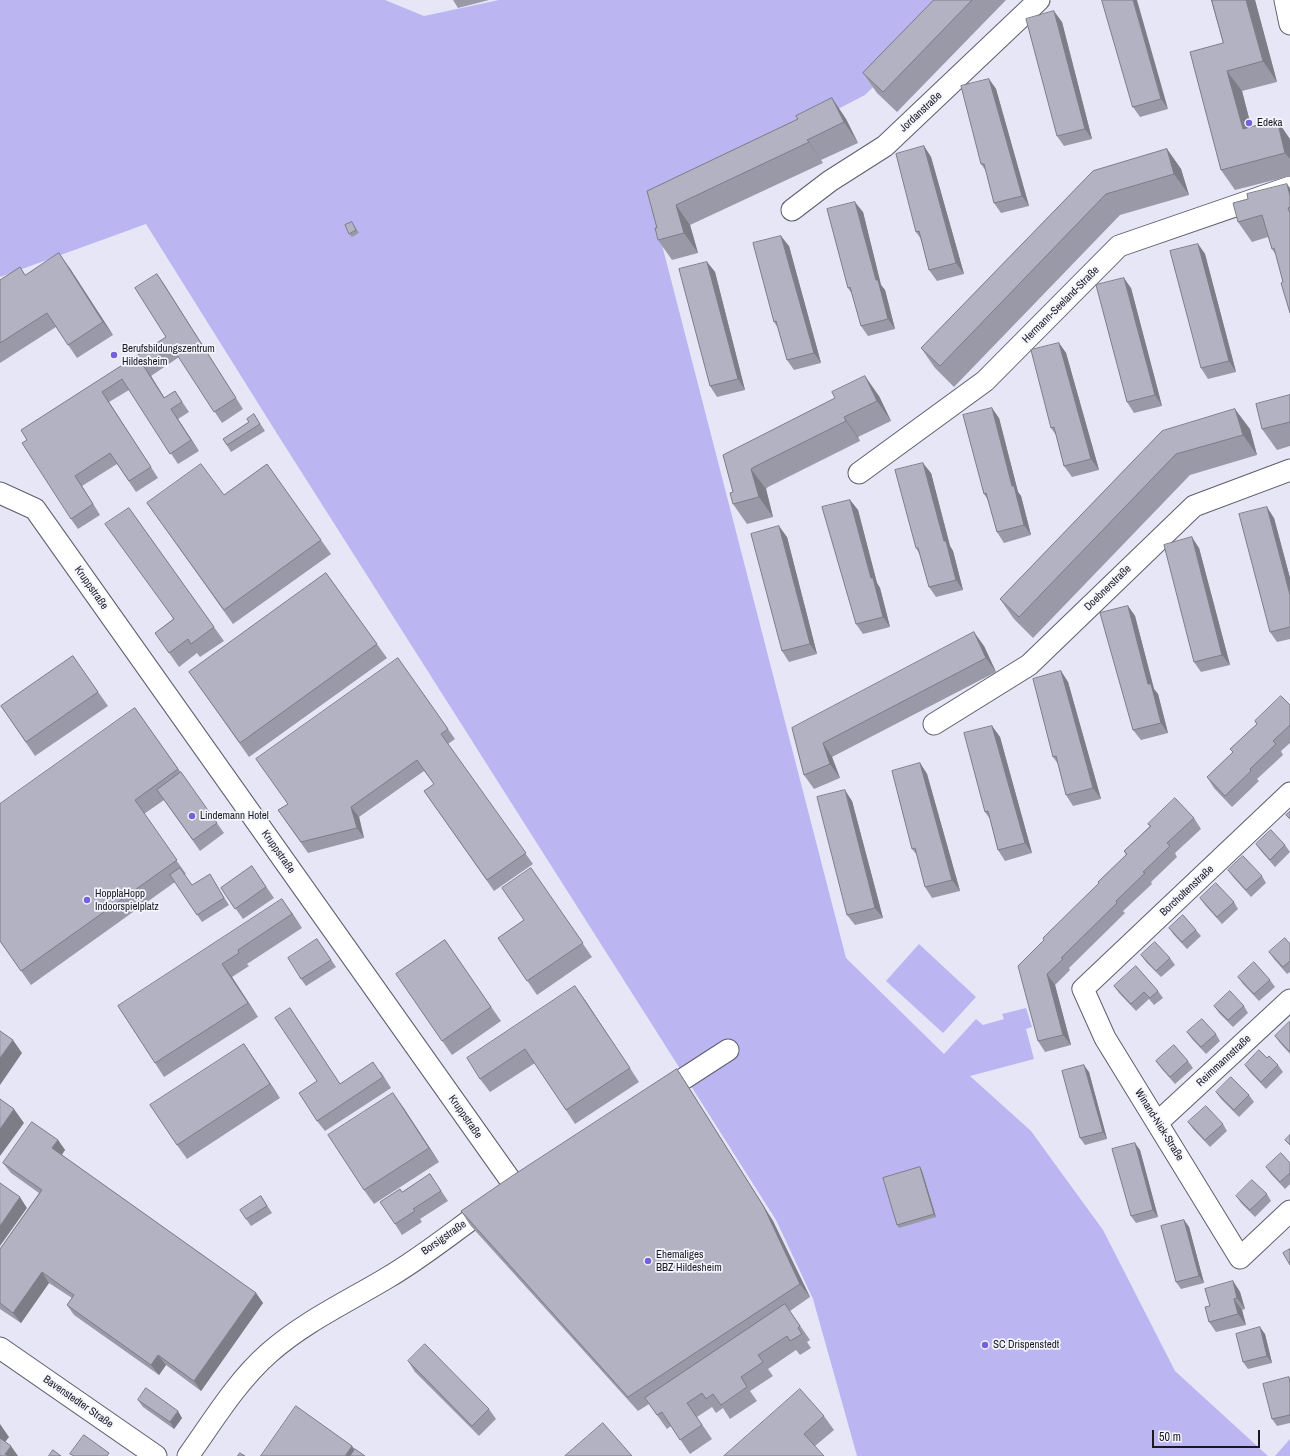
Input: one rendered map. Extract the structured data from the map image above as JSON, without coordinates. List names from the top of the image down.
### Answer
{
  "streets": {
    "street": [
      "Jordanstraße",
      "Hermann-Seeland-Straße",
      "Kruppstraße",
      "Doebnerstraße",
      "Borcholtenstraße",
      "Reimmannstraße",
      "Winand-Nick-Straße",
      "Borsigstraße",
      "Bavenstedter Straße"
    ]
  },
  "crossings": [
    ["Kruppstraße", "Borsigstraße"],
    ["Borcholtenstraße", "Winand-Nick-Straße"],
    ["Reimmannstraße", "Winand-Nick-Straße"]
  ],
  "places": [
    "Edeka",
    "Berufsbildungszentrum Hildesheim",
    "Lindemann Hotel",
    "HopplaHopp Indoorspielplatz",
    "Ehemaliges BBZ Hildesheim",
    "SC Drispenstedt"
  ],
  "scale_bar": "50 m"
}
